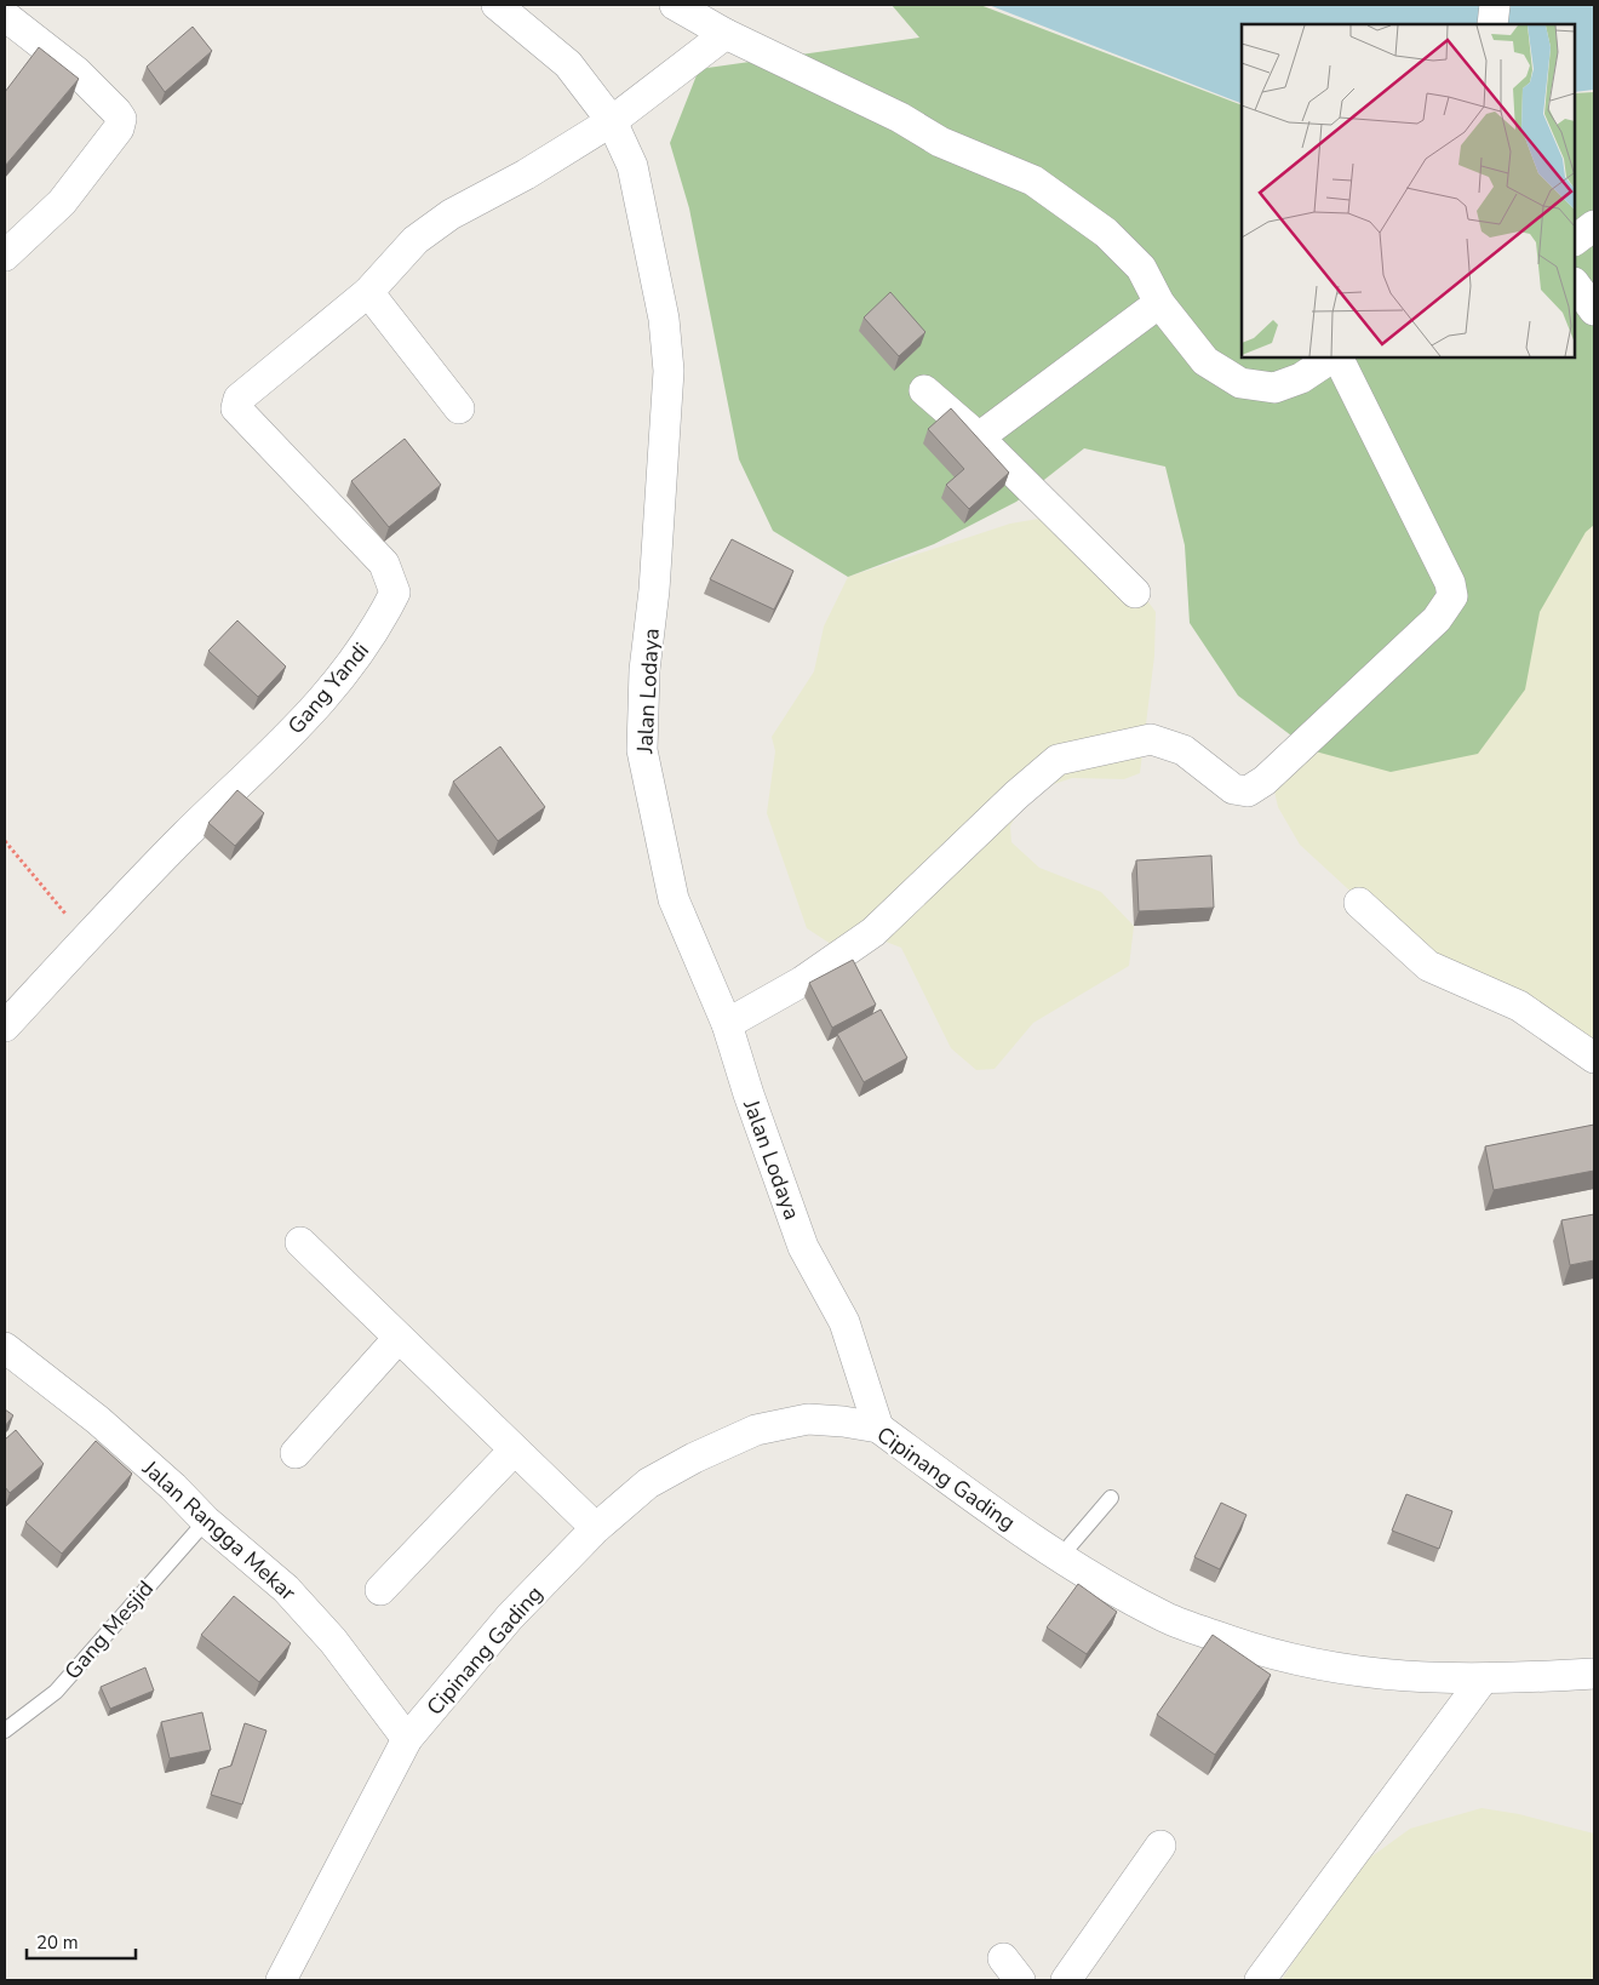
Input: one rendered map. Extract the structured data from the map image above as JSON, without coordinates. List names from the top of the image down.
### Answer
{
  "streets": {
    "street": [
      "Gang Yandi",
      "Jalan Lodaya",
      "Cipinang Gading",
      "Jalan Rangga Mekar"
    ],
    "lane": ["Gang Mesjid"]
  },
  "crossings": [
    ["Jalan Lodaya", "Cipinang Gading"],
    ["Cipinang Gading", "Jalan Rangga Mekar"],
    ["Jalan Rangga Mekar", "Gang Mesjid"]
  ],
  "scale_bar": "20 m"
}
